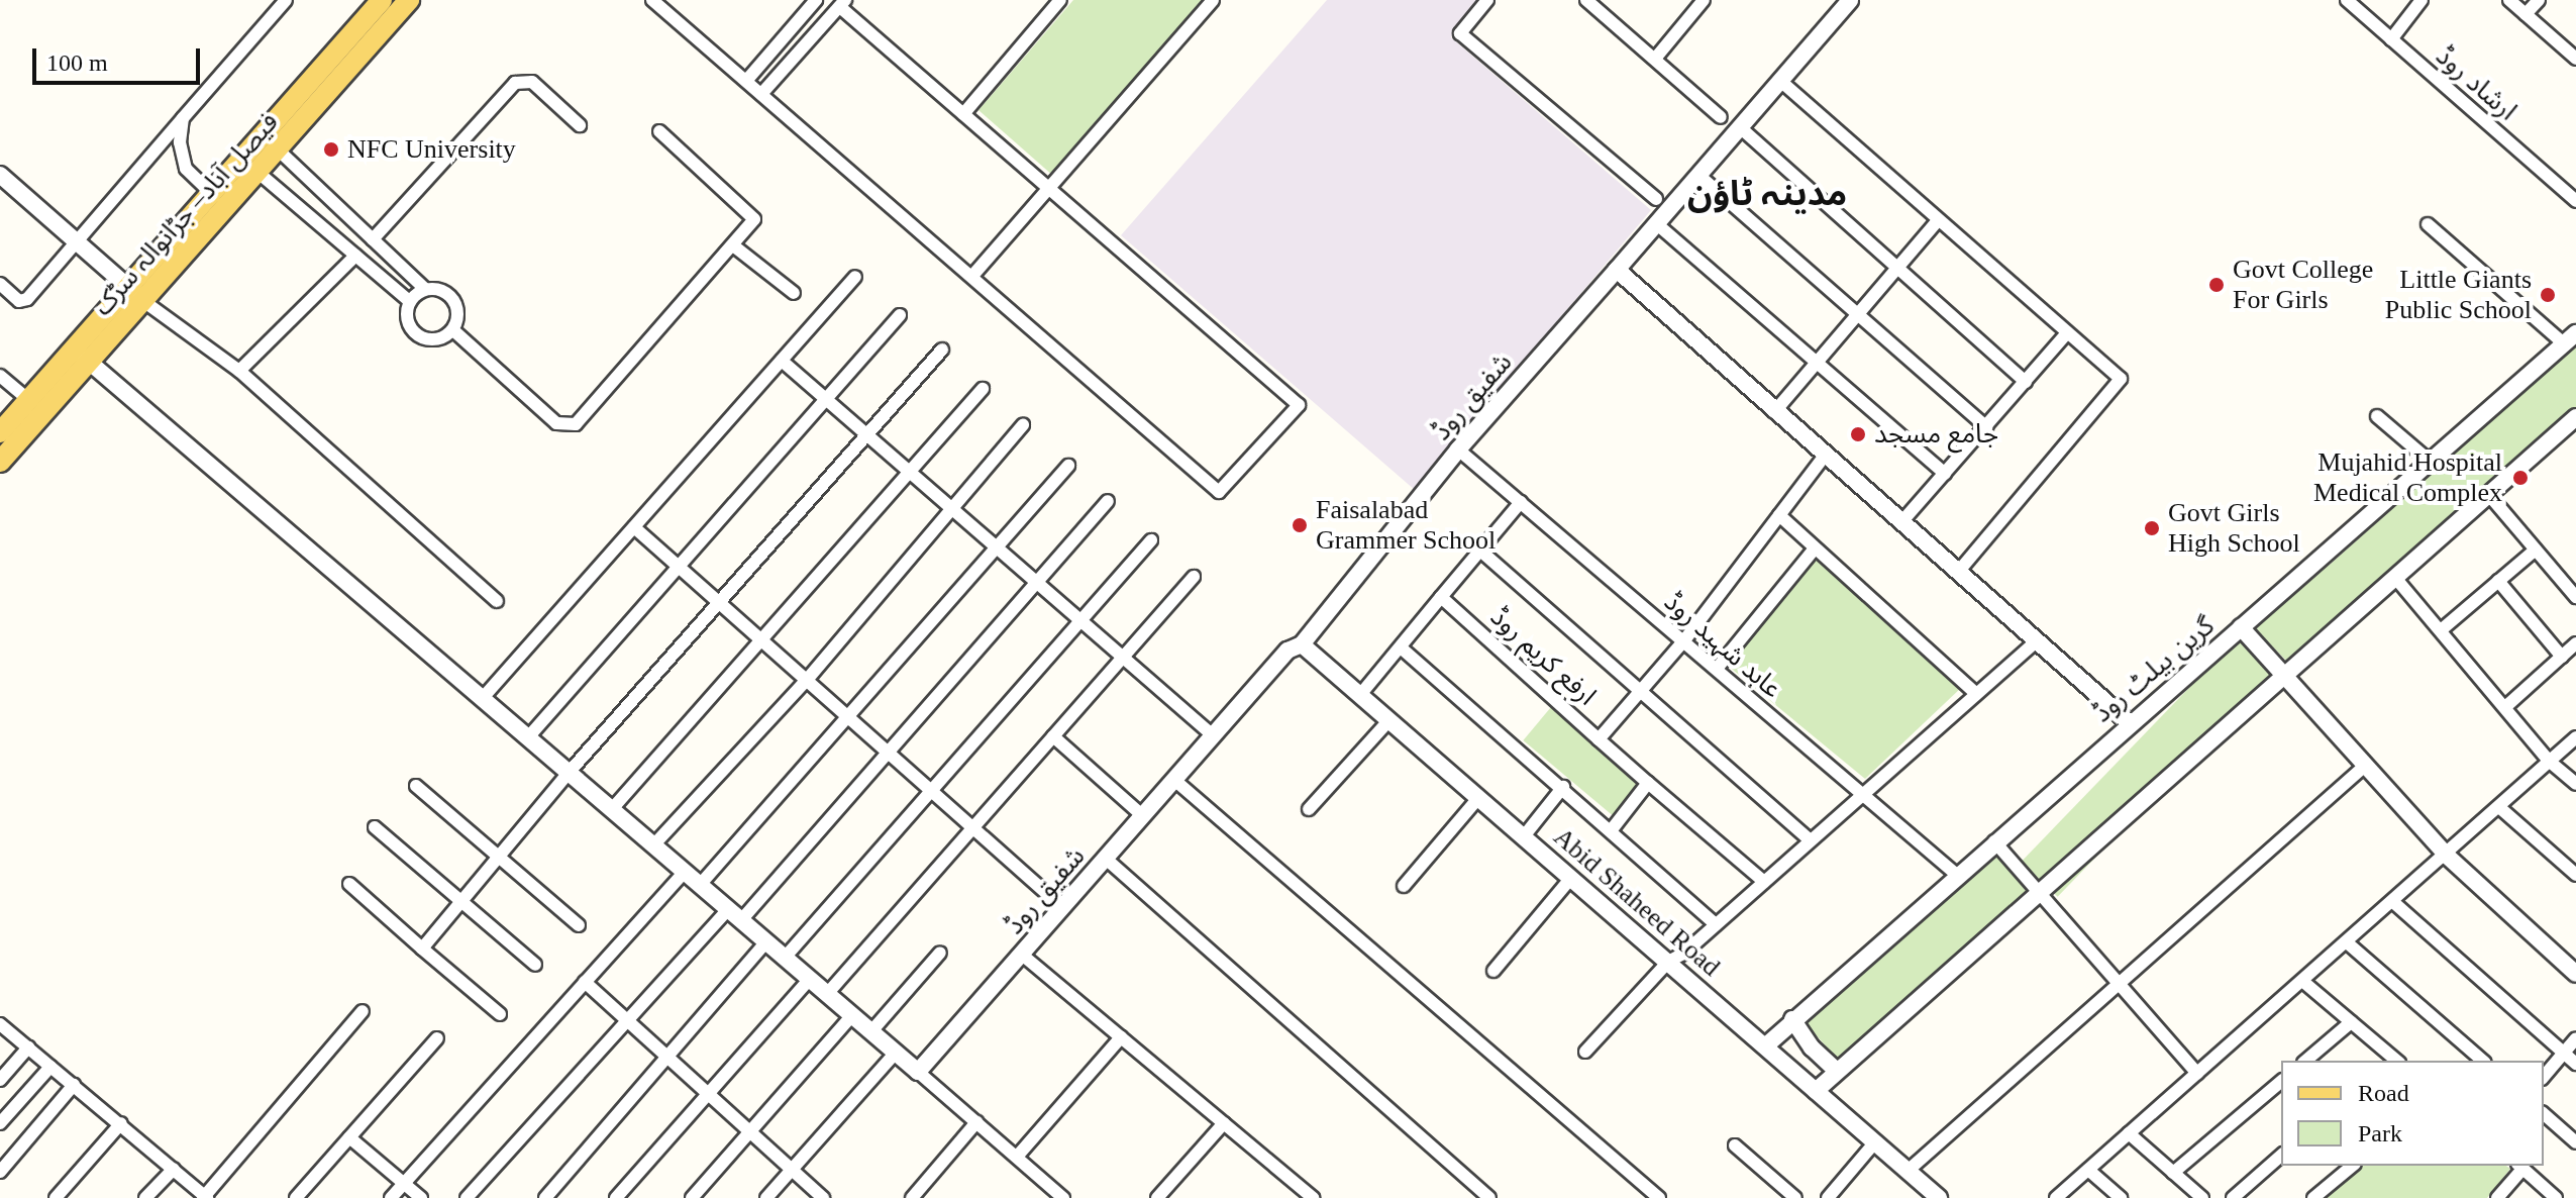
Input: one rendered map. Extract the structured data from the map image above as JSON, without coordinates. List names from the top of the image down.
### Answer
{
  "streets": {
    "main road": ["فیصل آباد– جڑانوالہ سڑک"],
    "street": [
      "ارشاد روڈ",
      "شفیق روڈ",
      "عابد شہید روڈ",
      "ارفع کریم روڈ",
      "گرین بیلٹ روڈ",
      "Abid Shaheed Road"
    ]
  },
  "crossings": [
    ["شفیق روڈ", "عابد شہید روڈ"],
    ["شفیق روڈ", "Abid Shaheed Road"],
    ["عابد شہید روڈ", "ارفع کریم روڈ"],
    ["عابد شہید روڈ", "گرین بیلٹ روڈ"],
    ["گرین بیلٹ روڈ", "Abid Shaheed Road"]
  ],
  "districts": ["مدینہ ٹاؤن"],
  "places": [
    "NFC University",
    "Govt College For Girls",
    "Little Giants Public School",
    "جامع مسجد",
    "Mujahid Hospital Medical Complex",
    "Faisalabad Grammer School",
    "Govt Girls High School"
  ],
  "legend": ["Road", "Park"],
  "scale_bar": "100 m"
}
